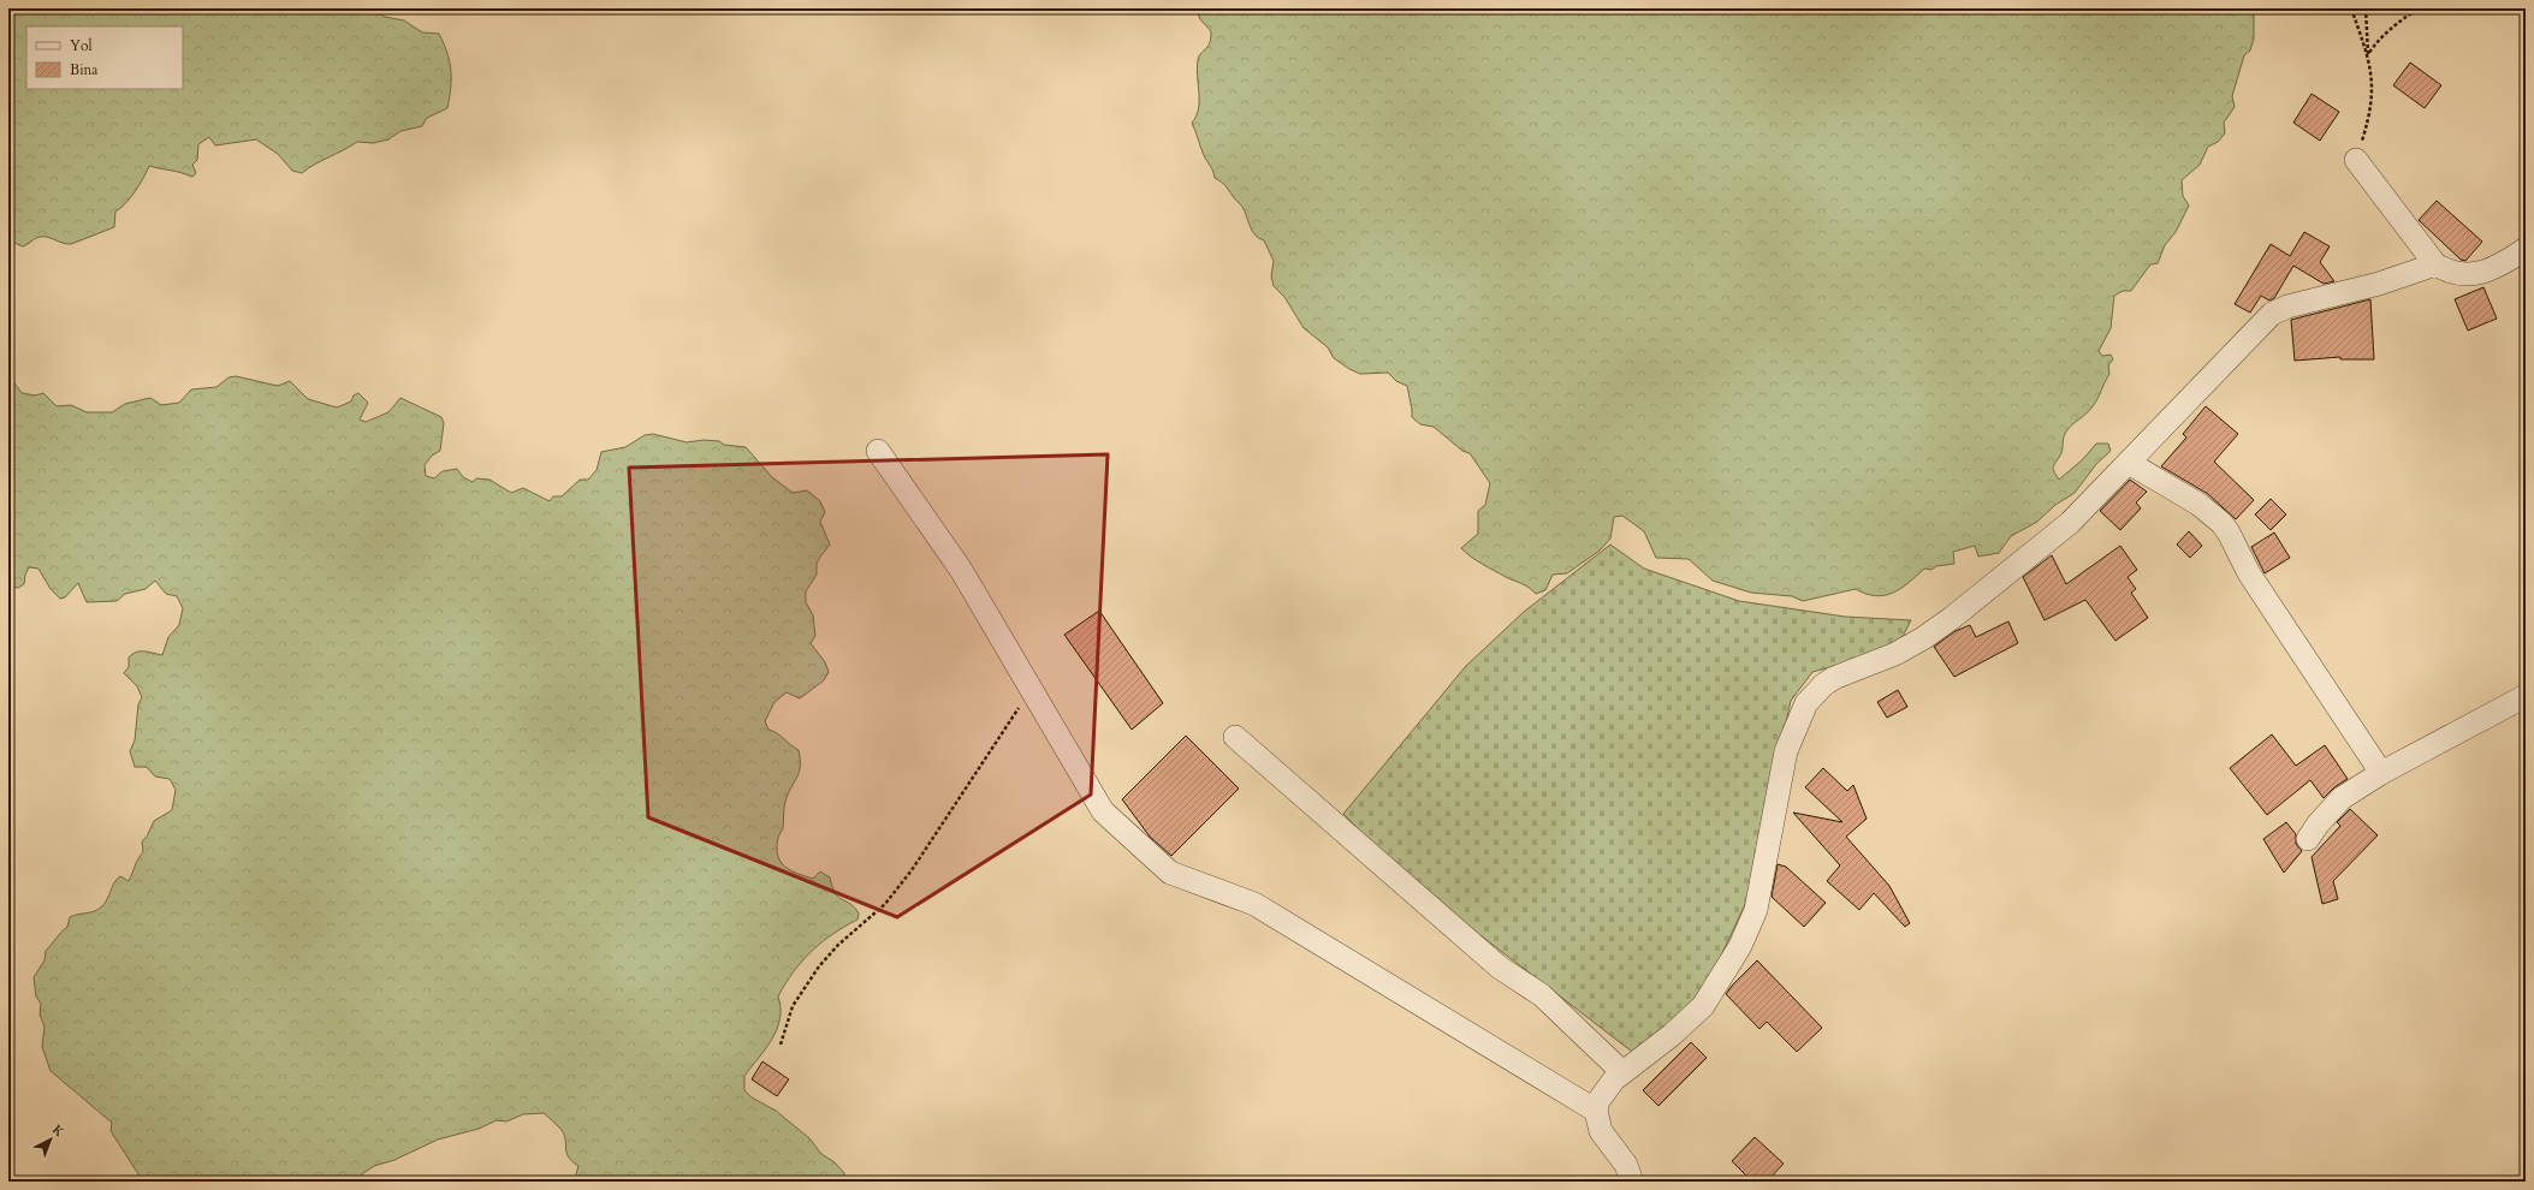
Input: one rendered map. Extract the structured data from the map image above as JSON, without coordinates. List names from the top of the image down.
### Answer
{
  "legend": ["Yol", "Bina"],
  "north": "top right"
}
